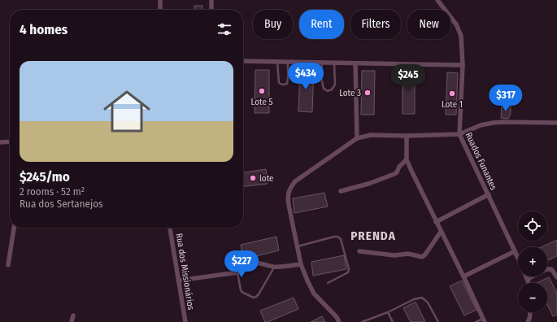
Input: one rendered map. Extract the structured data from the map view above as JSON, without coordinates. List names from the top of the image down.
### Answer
{
  "streets": {
    "street": ["Ruados Funantes", "Rua dos Missionários"]
  },
  "districts": ["PRENDA"],
  "places": [
    "Lote 5",
    "Lote 3",
    "Lote 1",
    "lote"
  ],
  "page": {
    "chip": [
      "Buy",
      "Rent",
      "Filters",
      "New"
    ],
    "heading": "4 homes",
    "list": [
      {
        "name": "$245/mo",
        "note": "2 rooms · 52 m² · Rua dos Sertanejos"
      }
    ],
    "price": [
      "$434",
      "$245",
      "$317",
      "$227"
    ],
    "map_buttons": ["+", "−"]
  }
}
